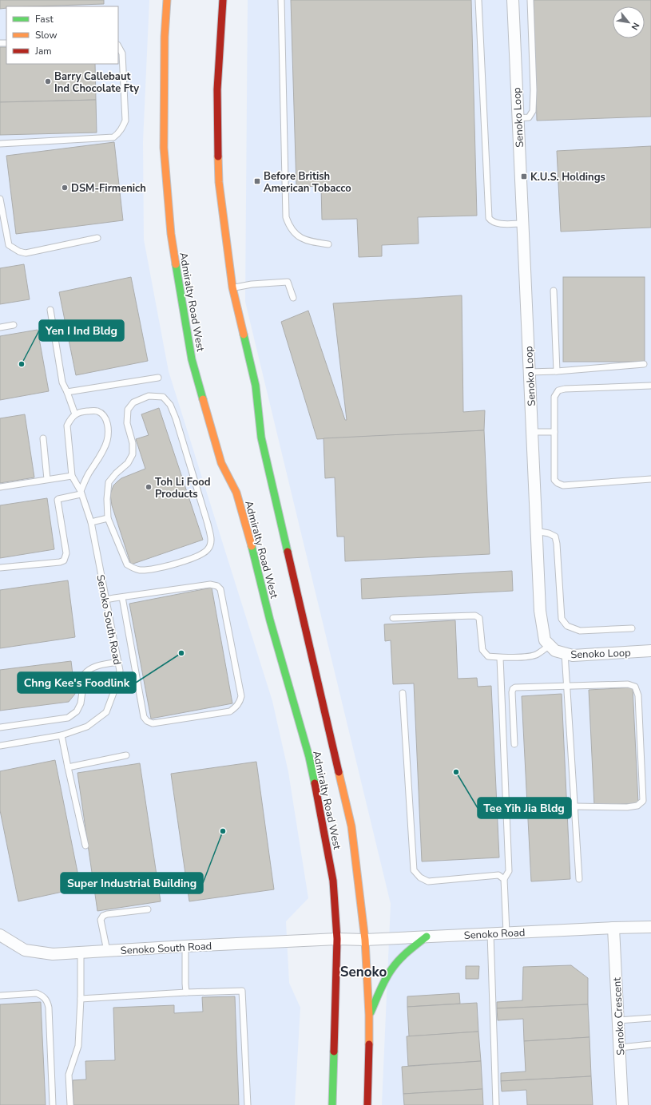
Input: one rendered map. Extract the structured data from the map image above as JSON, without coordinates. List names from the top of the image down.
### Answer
{
  "streets": {
    "main road": ["Admiralty Road West"],
    "street": [
      "Senoko Loop",
      "Senoko South Road",
      "Senoko Road",
      "Senoko Crescent"
    ]
  },
  "crossings": [
    ["Admiralty Road West", "Senoko South Road"],
    ["Admiralty Road West", "Senoko Road"],
    ["Senoko South Road", "Senoko Road"],
    ["Senoko Road", "Senoko Crescent"]
  ],
  "districts": ["Senoko"],
  "places": {
    "other": [
      "Barry Callebaut Ind Chocolate Fty",
      "DSM-Firmenich",
      "Yen I Ind Bldg",
      "Toh Li Food Products",
      "Chng Kee's Foodlink",
      "Tee Yih Jia Bldg",
      "Super Industrial Building"
    ],
    "transit": ["K.U.S. Holdings", "Before British American Tobacco"]
  },
  "legend": ["Fast", "Slow", "Jam"],
  "north": "bottom right"
}
